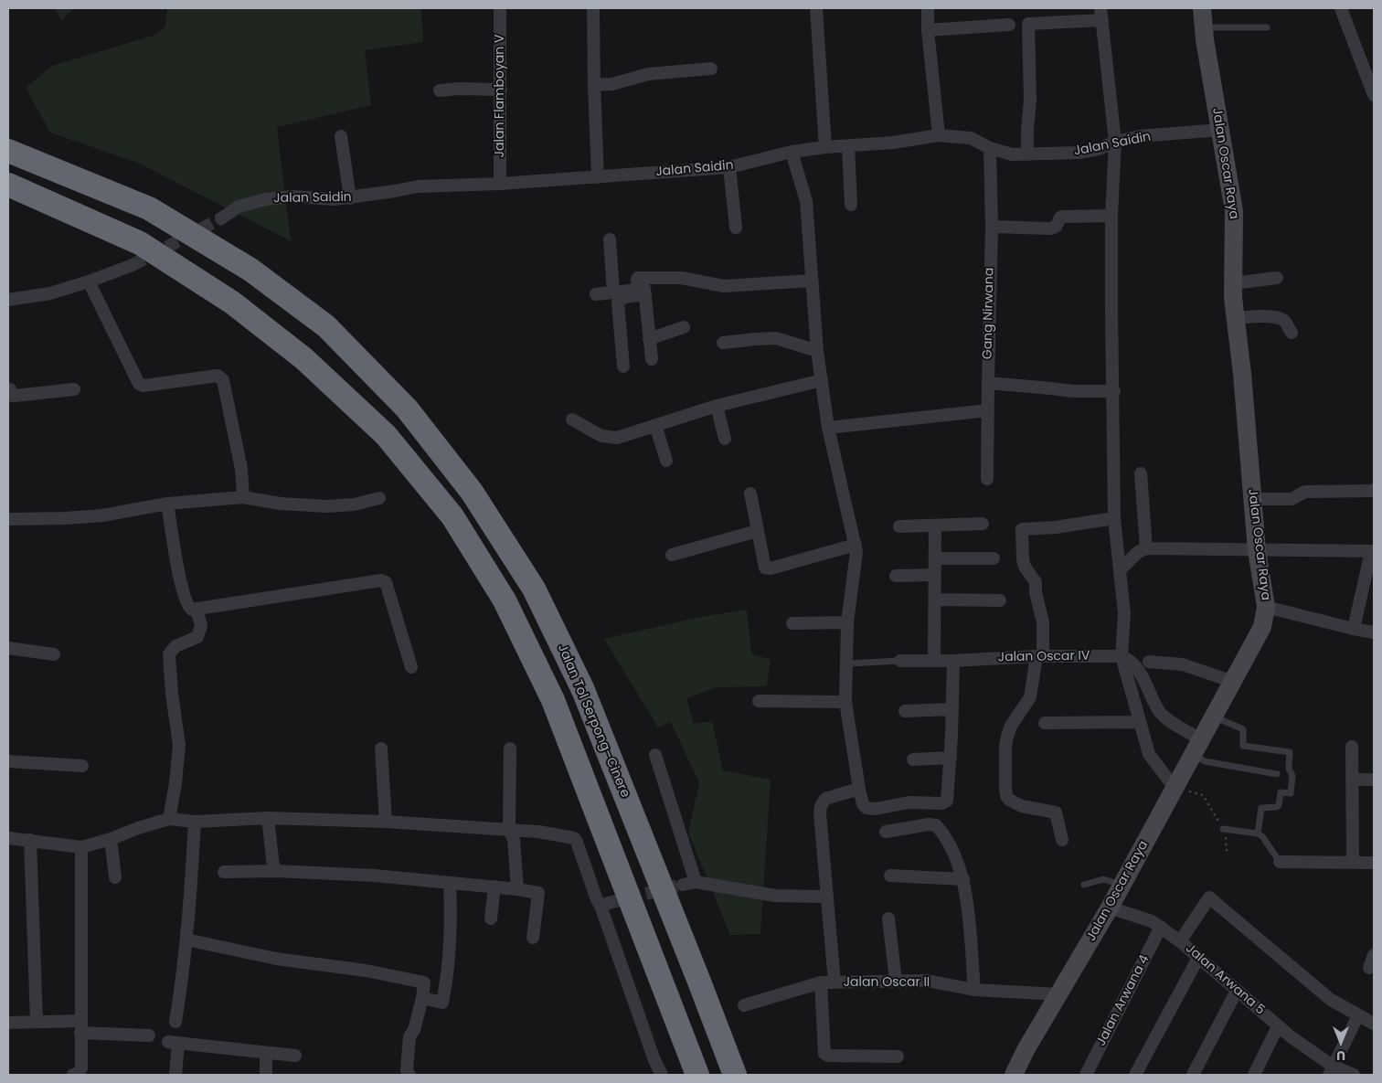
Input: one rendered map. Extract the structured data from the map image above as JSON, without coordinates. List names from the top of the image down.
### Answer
{
  "streets": {
    "highway": ["Jalan Tol Serpong–Cinere"],
    "street": [
      "Jalan Flamboyan V",
      "Jalan Saidin",
      "Jalan Oscar Raya",
      "Gang Nirwana",
      "Jalan Oscar IV",
      "Jalan Arwana 5",
      "Jalan Oscar II",
      "Jalan Arwana 4"
    ]
  },
  "crossings": [
    ["Jalan Flamboyan V", "Jalan Saidin"],
    ["Jalan Saidin", "Jalan Oscar Raya"],
    ["Jalan Saidin", "Gang Nirwana"],
    ["Jalan Oscar Raya", "Jalan Arwana 5"],
    ["Jalan Oscar Raya", "Jalan Oscar II"],
    ["Jalan Arwana 5", "Jalan Arwana 4"]
  ],
  "north": "bottom"
}
